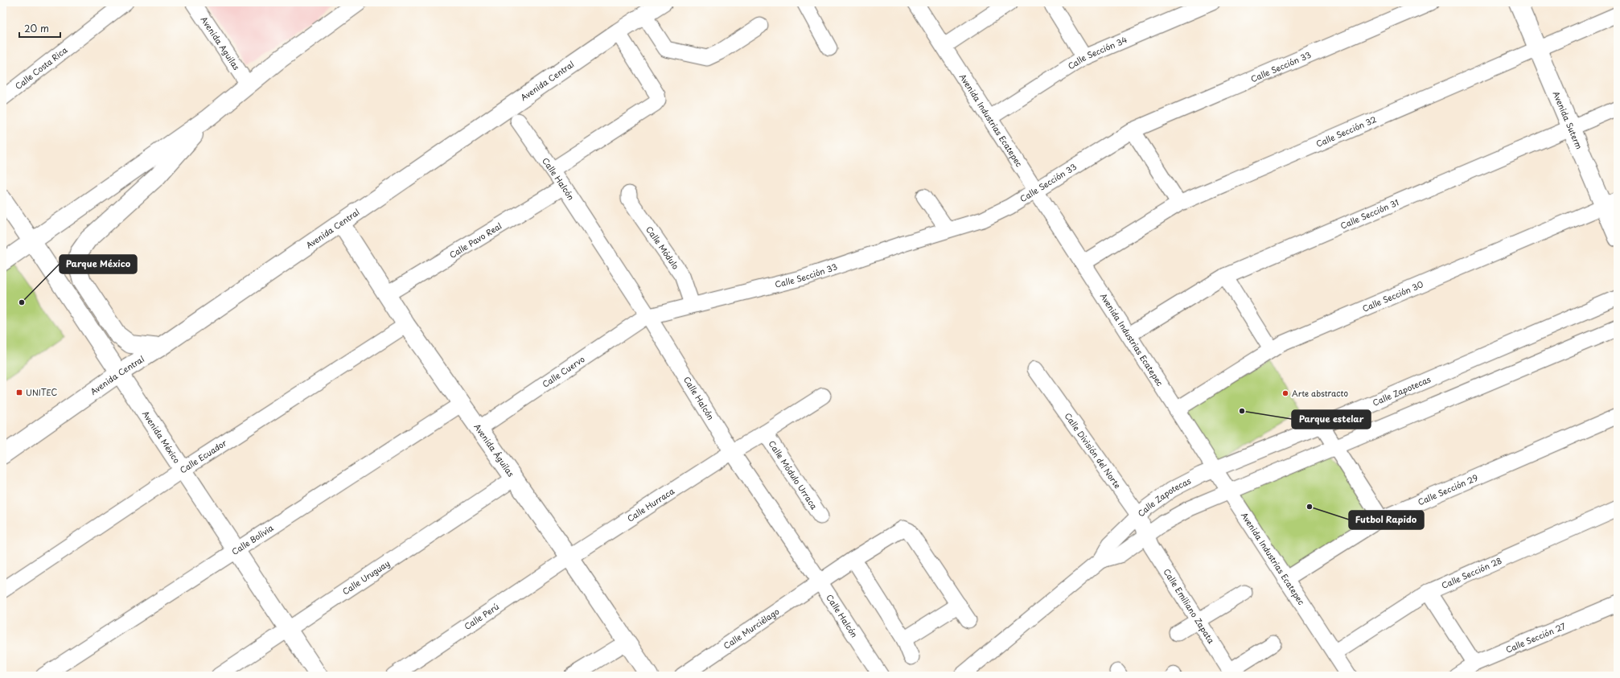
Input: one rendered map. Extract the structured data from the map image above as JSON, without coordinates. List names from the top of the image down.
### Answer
{
  "streets": {
    "main road": [
      "Avenida Central",
      "Avenida Suterm",
      "Avenida México",
      "Avenida Águilas"
    ],
    "street": [
      "Avenida Aguilas",
      "Calle Sección 34",
      "Calle Sección 33",
      "Calle Costa Rica",
      "Avenida Industrias Ecatepec",
      "Calle Sección 32",
      "Calle Halcón",
      "Calle Sección 31",
      "Calle Pavo Real",
      "Calle Módulo",
      "Calle Sección 30",
      "Calle Cuervo",
      "Calle Zapotecas",
      "Calle División del Norte",
      "Calle Ecuador",
      "Calle Módulo Urraca",
      "Calle Sección 29",
      "Calle Hurraca",
      "Calle Bolivia",
      "Calle Sección 28",
      "Calle Uruguay",
      "Calle Emiliano Zapata",
      "Calle Perú",
      "Calle Murciélago",
      "Calle Sección 27"
    ]
  },
  "crossings": [
    ["Calle Sección 34", "Avenida Industrias Ecatepec"],
    ["Calle Sección 33", "Avenida Industrias Ecatepec"],
    ["Calle Sección 33", "Calle Halcón"],
    ["Calle Sección 33", "Calle Módulo"],
    ["Calle Sección 33", "Calle Cuervo"],
    ["Avenida Central", "Avenida México"],
    ["Avenida Central", "Avenida Águilas"],
    ["Avenida Industrias Ecatepec", "Calle Sección 32"],
    ["Avenida Industrias Ecatepec", "Calle Sección 31"],
    ["Avenida Industrias Ecatepec", "Calle Sección 30"],
    ["Avenida Industrias Ecatepec", "Calle Zapotecas"],
    ["Avenida Industrias Ecatepec", "Calle Sección 29"],
    ["Avenida Industrias Ecatepec", "Calle Sección 28"],
    ["Avenida Suterm", "Calle Sección 32"],
    ["Avenida Suterm", "Calle Sección 31"],
    ["Avenida Suterm", "Calle Sección 30"],
    ["Calle Halcón", "Calle Pavo Real"],
    ["Calle Halcón", "Calle Cuervo"],
    ["Calle Halcón", "Calle Módulo Urraca"],
    ["Calle Halcón", "Calle Hurraca"],
    ["Calle Halcón", "Calle Murciélago"],
    ["Calle Pavo Real", "Avenida Águilas"],
    ["Calle Cuervo", "Avenida Águilas"],
    ["Calle Zapotecas", "Calle División del Norte"],
    ["Calle Zapotecas", "Calle Emiliano Zapata"],
    ["Avenida México", "Calle Ecuador"],
    ["Avenida México", "Calle Bolivia"],
    ["Avenida México", "Calle Uruguay"],
    ["Avenida Águilas", "Calle Ecuador"],
    ["Avenida Águilas", "Calle Hurraca"],
    ["Avenida Águilas", "Calle Bolivia"],
    ["Avenida Águilas", "Calle Uruguay"],
    ["Avenida Águilas", "Calle Perú"],
    ["Calle División del Norte", "Calle Emiliano Zapata"],
    ["Calle Módulo Urraca", "Calle Hurraca"],
    ["Calle Hurraca", "Calle Perú"]
  ],
  "places": {
    "other": [
      "Parque México",
      "Arte abstracto",
      "Parque estelar",
      "Futbol Rapido"
    ],
    "transit": ["UNITEC"]
  },
  "scale_bar": "20 m"
}
